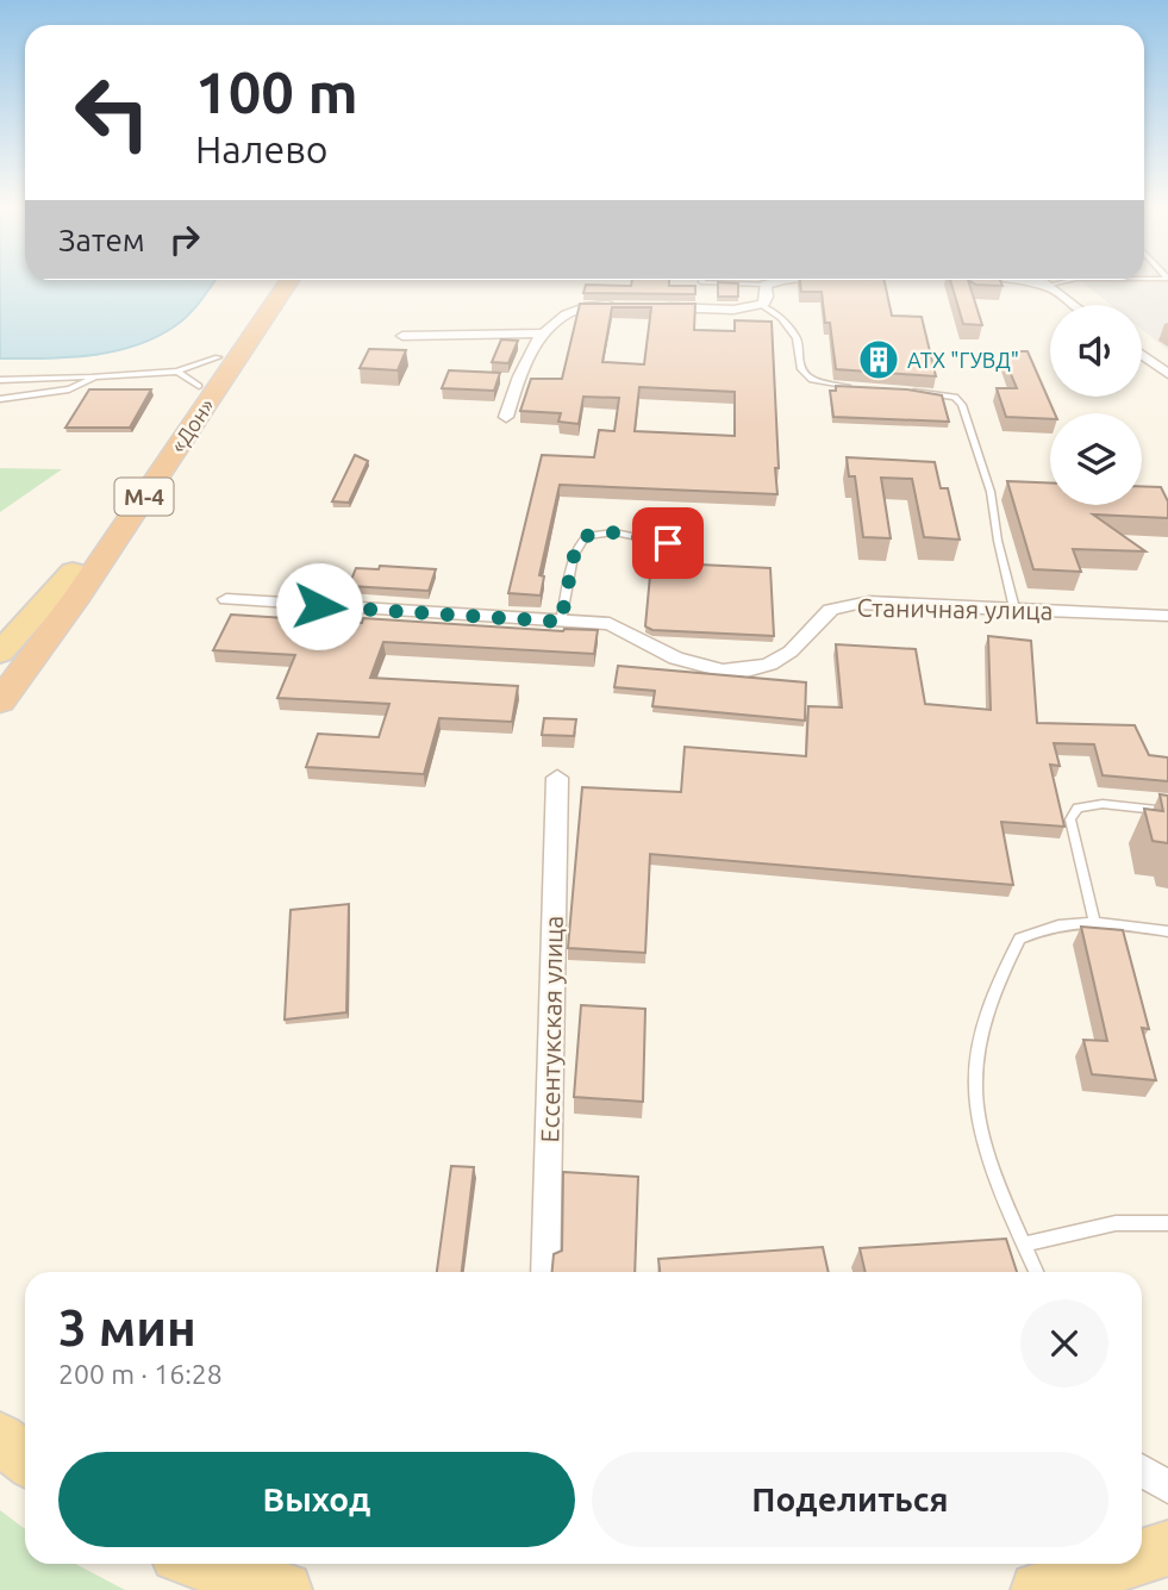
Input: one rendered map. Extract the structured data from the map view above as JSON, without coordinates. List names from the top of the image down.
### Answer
{
  "streets": {
    "highway": ["«Дон»", "М-4"],
    "street": ["Станичная улица", "Ессентукская улица"]
  },
  "places": {
    "building": ["АТХ \"ГУВД\""]
  },
  "page": {
    "turn": ["100 m", "Налево"],
    "then": "Затем",
    "heading": ["3 мин", "200 m · 16:28"],
    "buttons": ["Выход", "Поделиться"]
  }
}
